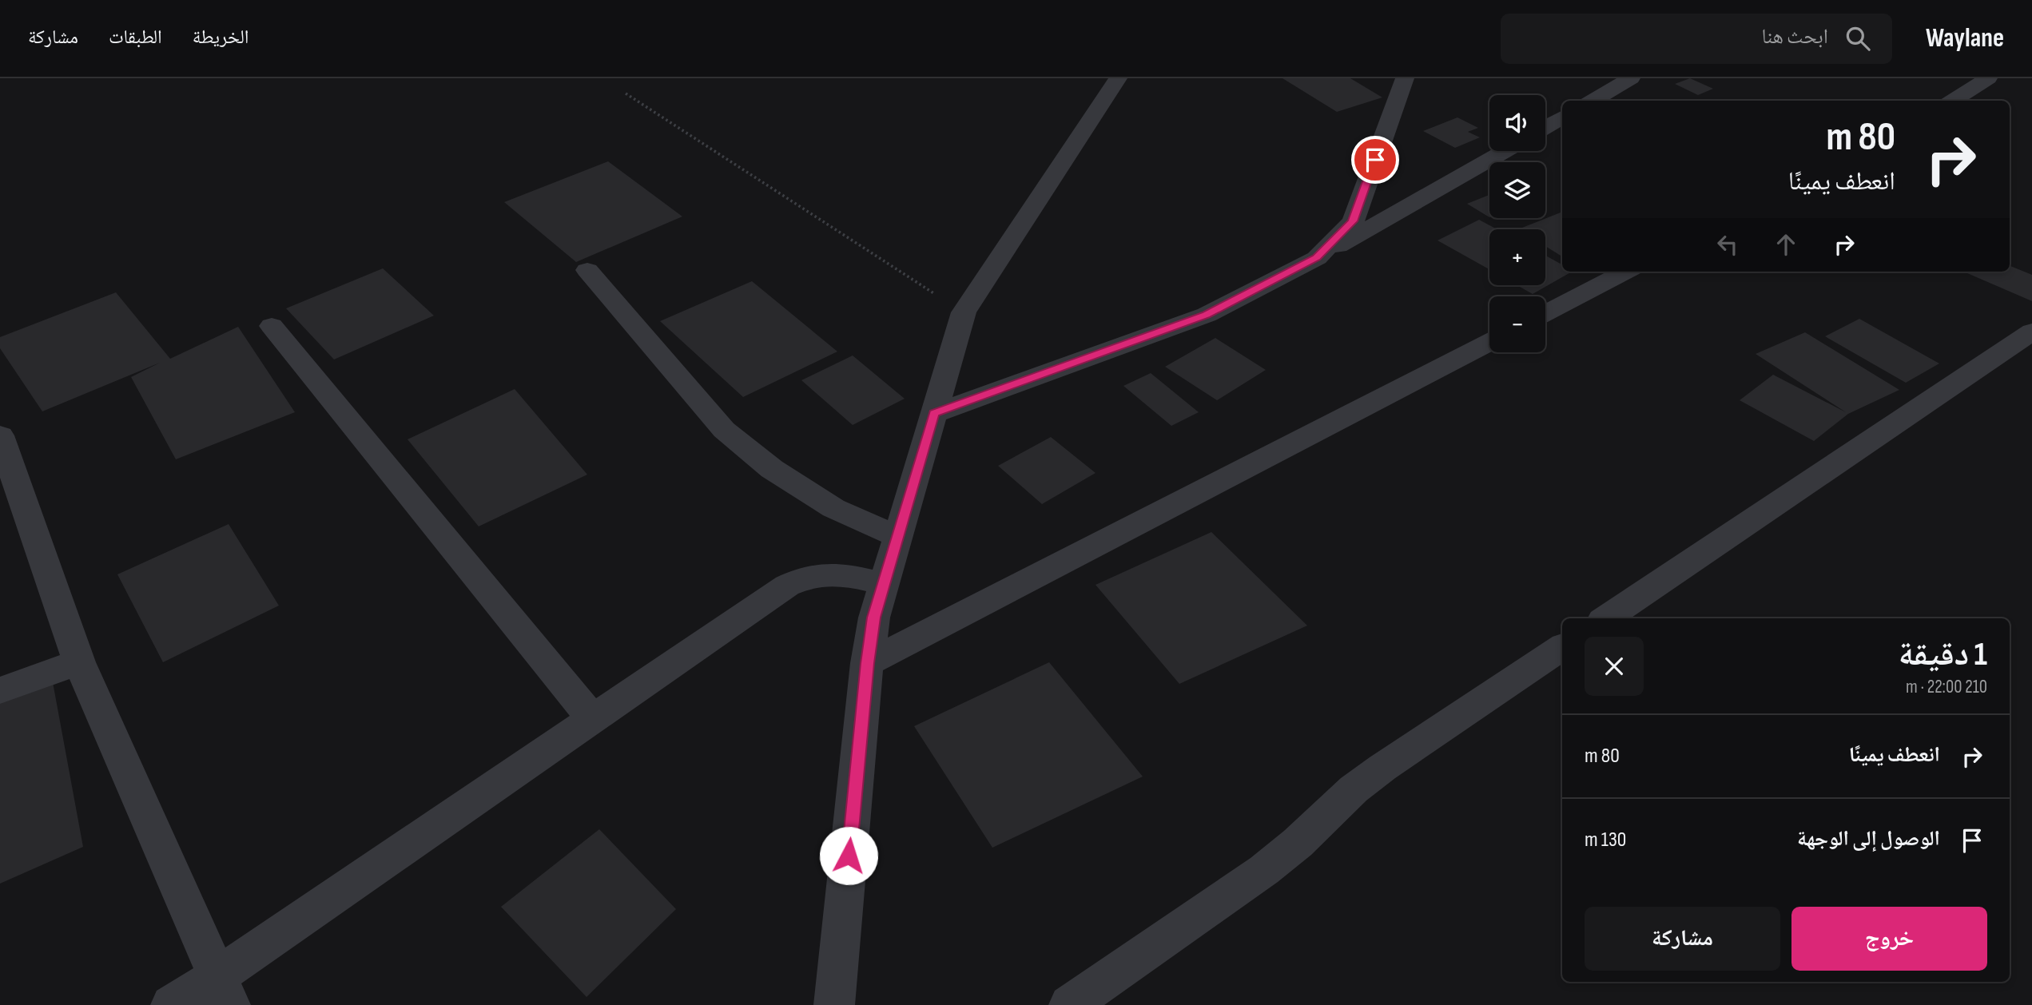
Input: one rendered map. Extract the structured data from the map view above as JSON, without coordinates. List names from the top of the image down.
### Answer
{
  "page": {
    "header": "Waylane",
    "search": "ابحث هنا",
    "nav": ["الخريطة", "الطبقات", "مشاركة"],
    "map_buttons": ["+", "−"],
    "turn": ["80 m", "انعطف يمينًا"],
    "heading": ["1 دقيقة", "210 m · 22:00"],
    "list": [
      {
        "name": "انعطف يمينًا",
        "value": "80 m"
      },
      {
        "name": "الوصول إلى الوجهة",
        "value": "130 m"
      }
    ],
    "buttons": ["خروج", "مشاركة"]
  }
}
